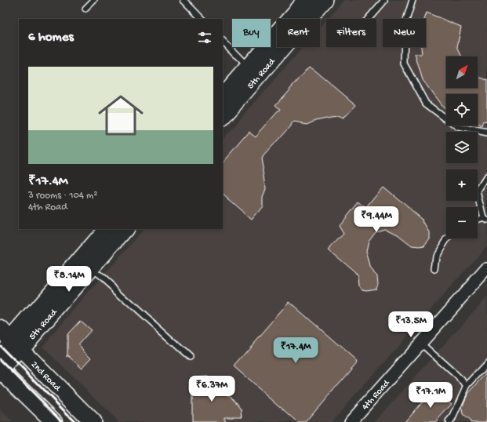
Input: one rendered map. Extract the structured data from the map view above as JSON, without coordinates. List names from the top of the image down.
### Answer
{
  "streets": {
    "street": ["5th Road", "2nd Road", "4th Road"]
  },
  "crossings": [
    ["5th Road", "2nd Road"]
  ],
  "north": "top right",
  "page": {
    "chip": [
      "Buy",
      "Rent",
      "Filters",
      "New"
    ],
    "heading": "6 homes",
    "map_buttons": ["+", "−"],
    "list": [
      {
        "name": "₹17.4M",
        "note": "3 rooms · 104 m² · 4th Road"
      }
    ],
    "price": [
      "₹9.44M",
      "₹8.14M",
      "₹13.5M",
      "₹17.4M",
      "₹6.37M",
      "₹17.1M"
    ]
  }
}
